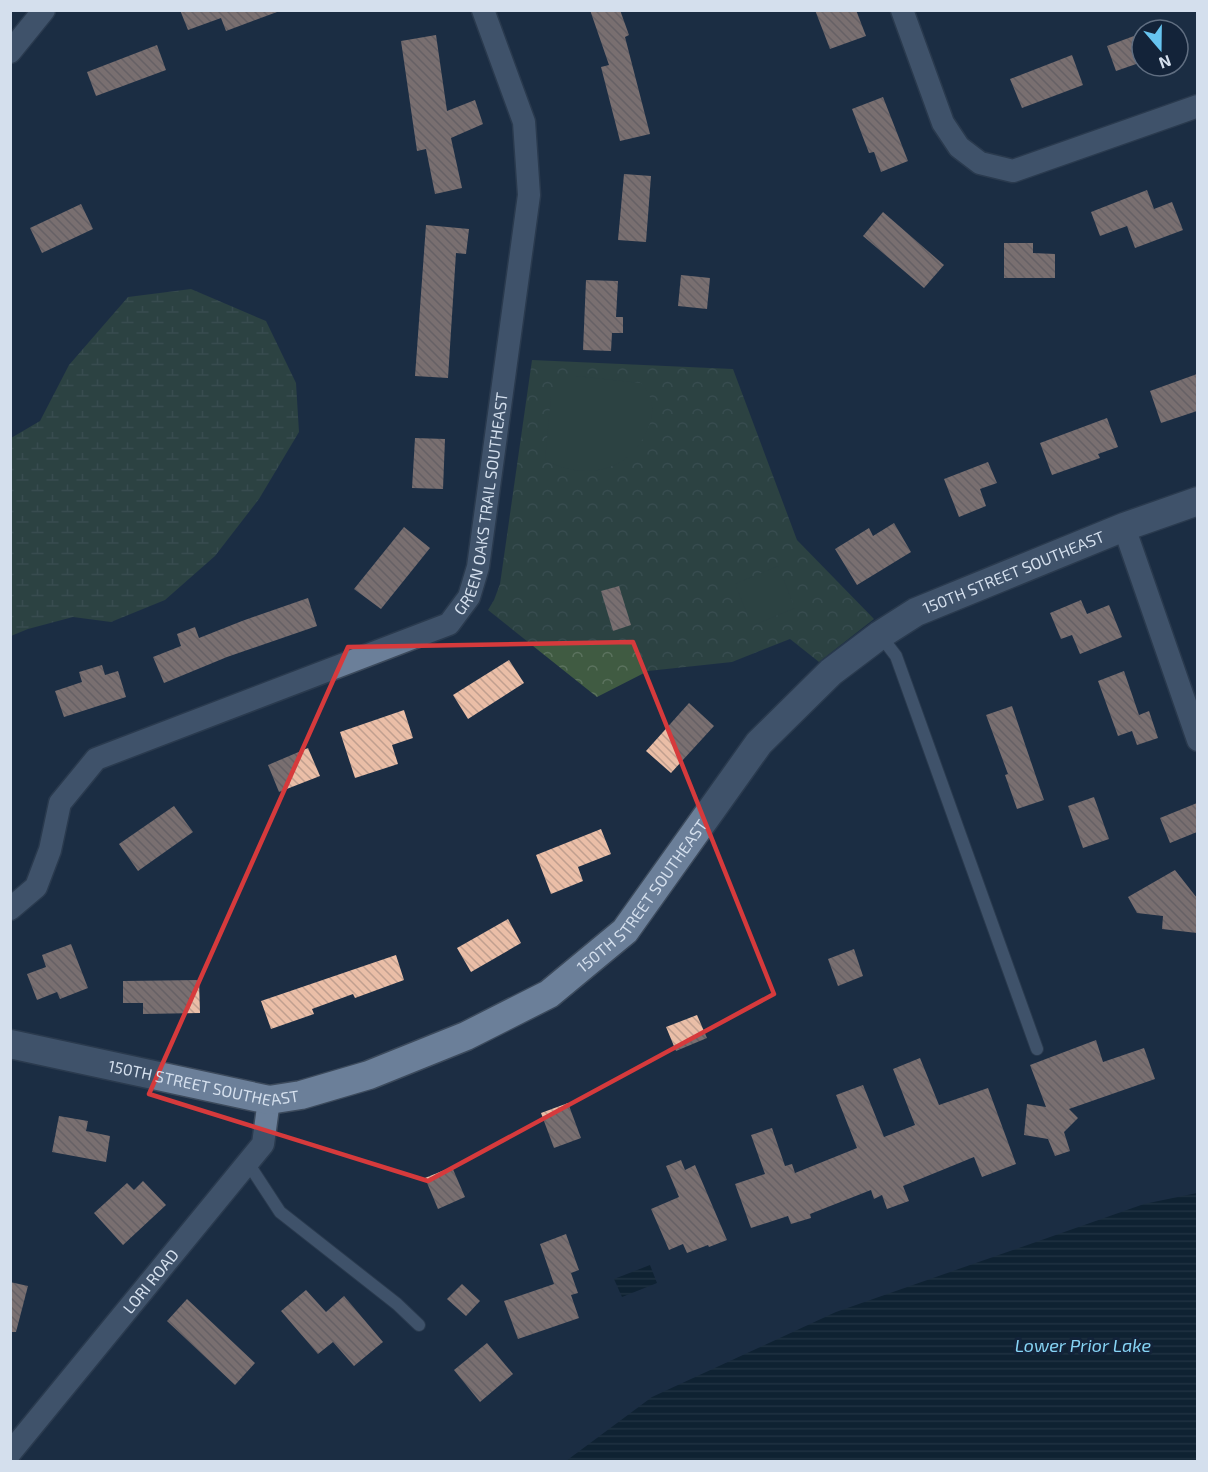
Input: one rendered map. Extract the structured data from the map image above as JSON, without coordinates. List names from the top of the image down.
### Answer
{
  "streets": {
    "street": ["GREEN OAKS TRAIL SOUTHEAST", "150TH STREET SOUTHEAST", "LORI ROAD"]
  },
  "crossings": [
    ["150TH STREET SOUTHEAST", "LORI ROAD"]
  ],
  "water": ["Lower Prior Lake"],
  "north": "bottom"
}
